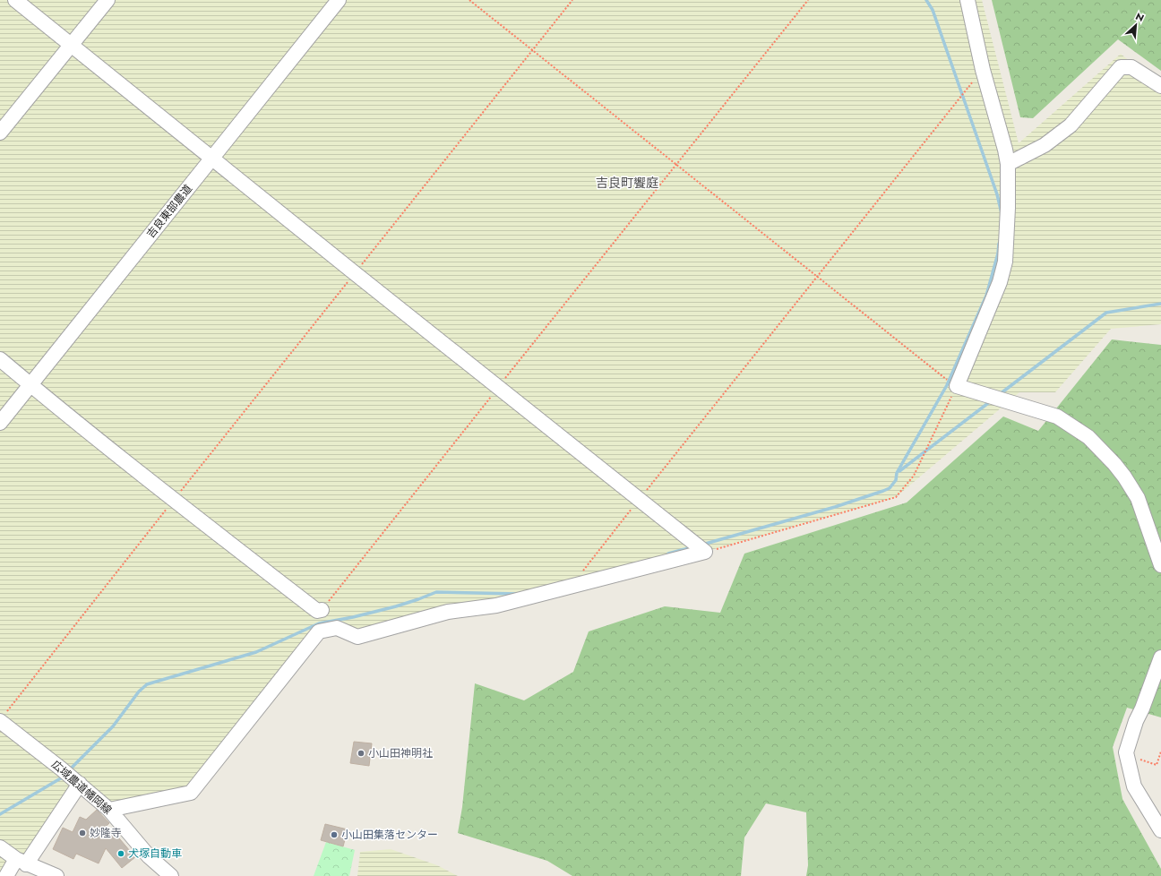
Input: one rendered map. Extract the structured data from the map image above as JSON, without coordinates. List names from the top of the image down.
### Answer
{
  "streets": {
    "street": ["吉良東部農道", "広域農道幡岡線"]
  },
  "districts": ["吉良町饗庭"],
  "places": [
    "小山田神明社",
    "妙隆寺",
    "小山田集落センター",
    "犬塚自動車"
  ],
  "north": "top right"
}
